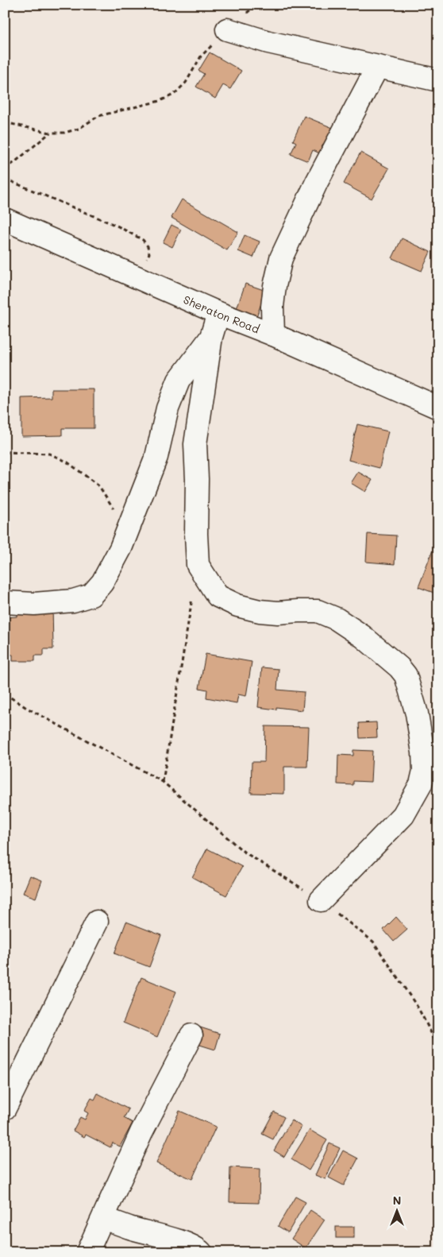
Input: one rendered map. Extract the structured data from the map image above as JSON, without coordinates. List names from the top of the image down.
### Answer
{
  "streets": {
    "street": ["Sheraton Road"]
  },
  "north": "top"
}
